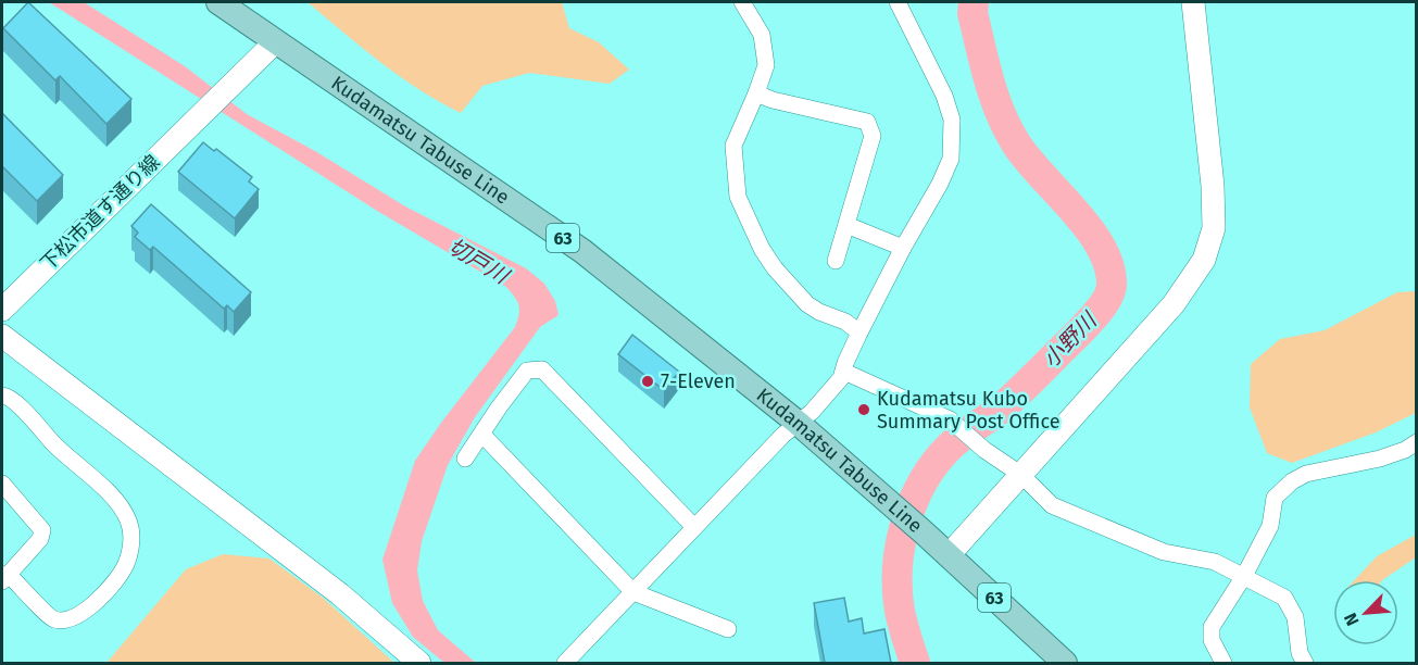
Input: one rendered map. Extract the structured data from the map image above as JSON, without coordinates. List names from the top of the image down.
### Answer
{
  "streets": {
    "main road": ["Kudamatsu Tabuse Line", "63"],
    "street": ["下松市道す通り線"]
  },
  "crossings": [
    ["Kudamatsu Tabuse Line", "下松市道す通り線"]
  ],
  "water": ["切戸川", "小野川"],
  "places": ["7-Eleven", "Kudamatsu Kubo Summary Post Office"],
  "north": "bottom left"
}
